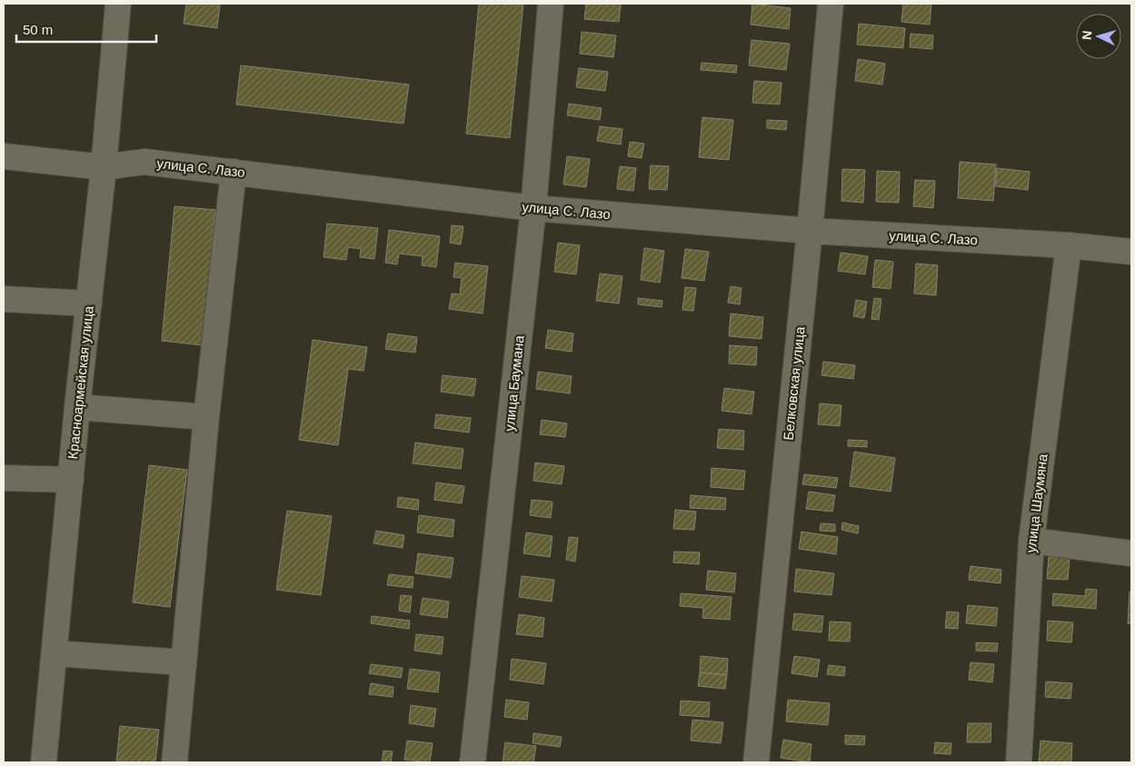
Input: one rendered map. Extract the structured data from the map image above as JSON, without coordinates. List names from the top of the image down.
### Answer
{
  "streets": {
    "street": [
      "улица С. Лазо",
      "Красноармейская улица",
      "улица Баумана",
      "Белковская улица",
      "улица Шаумяна"
    ]
  },
  "crossings": [
    ["улица С. Лазо", "Красноармейская улица"],
    ["улица С. Лазо", "улица Баумана"],
    ["улица С. Лазо", "Белковская улица"],
    ["улица С. Лазо", "улица Шаумяна"]
  ],
  "scale_bar": "50 m",
  "north": "left"
}
